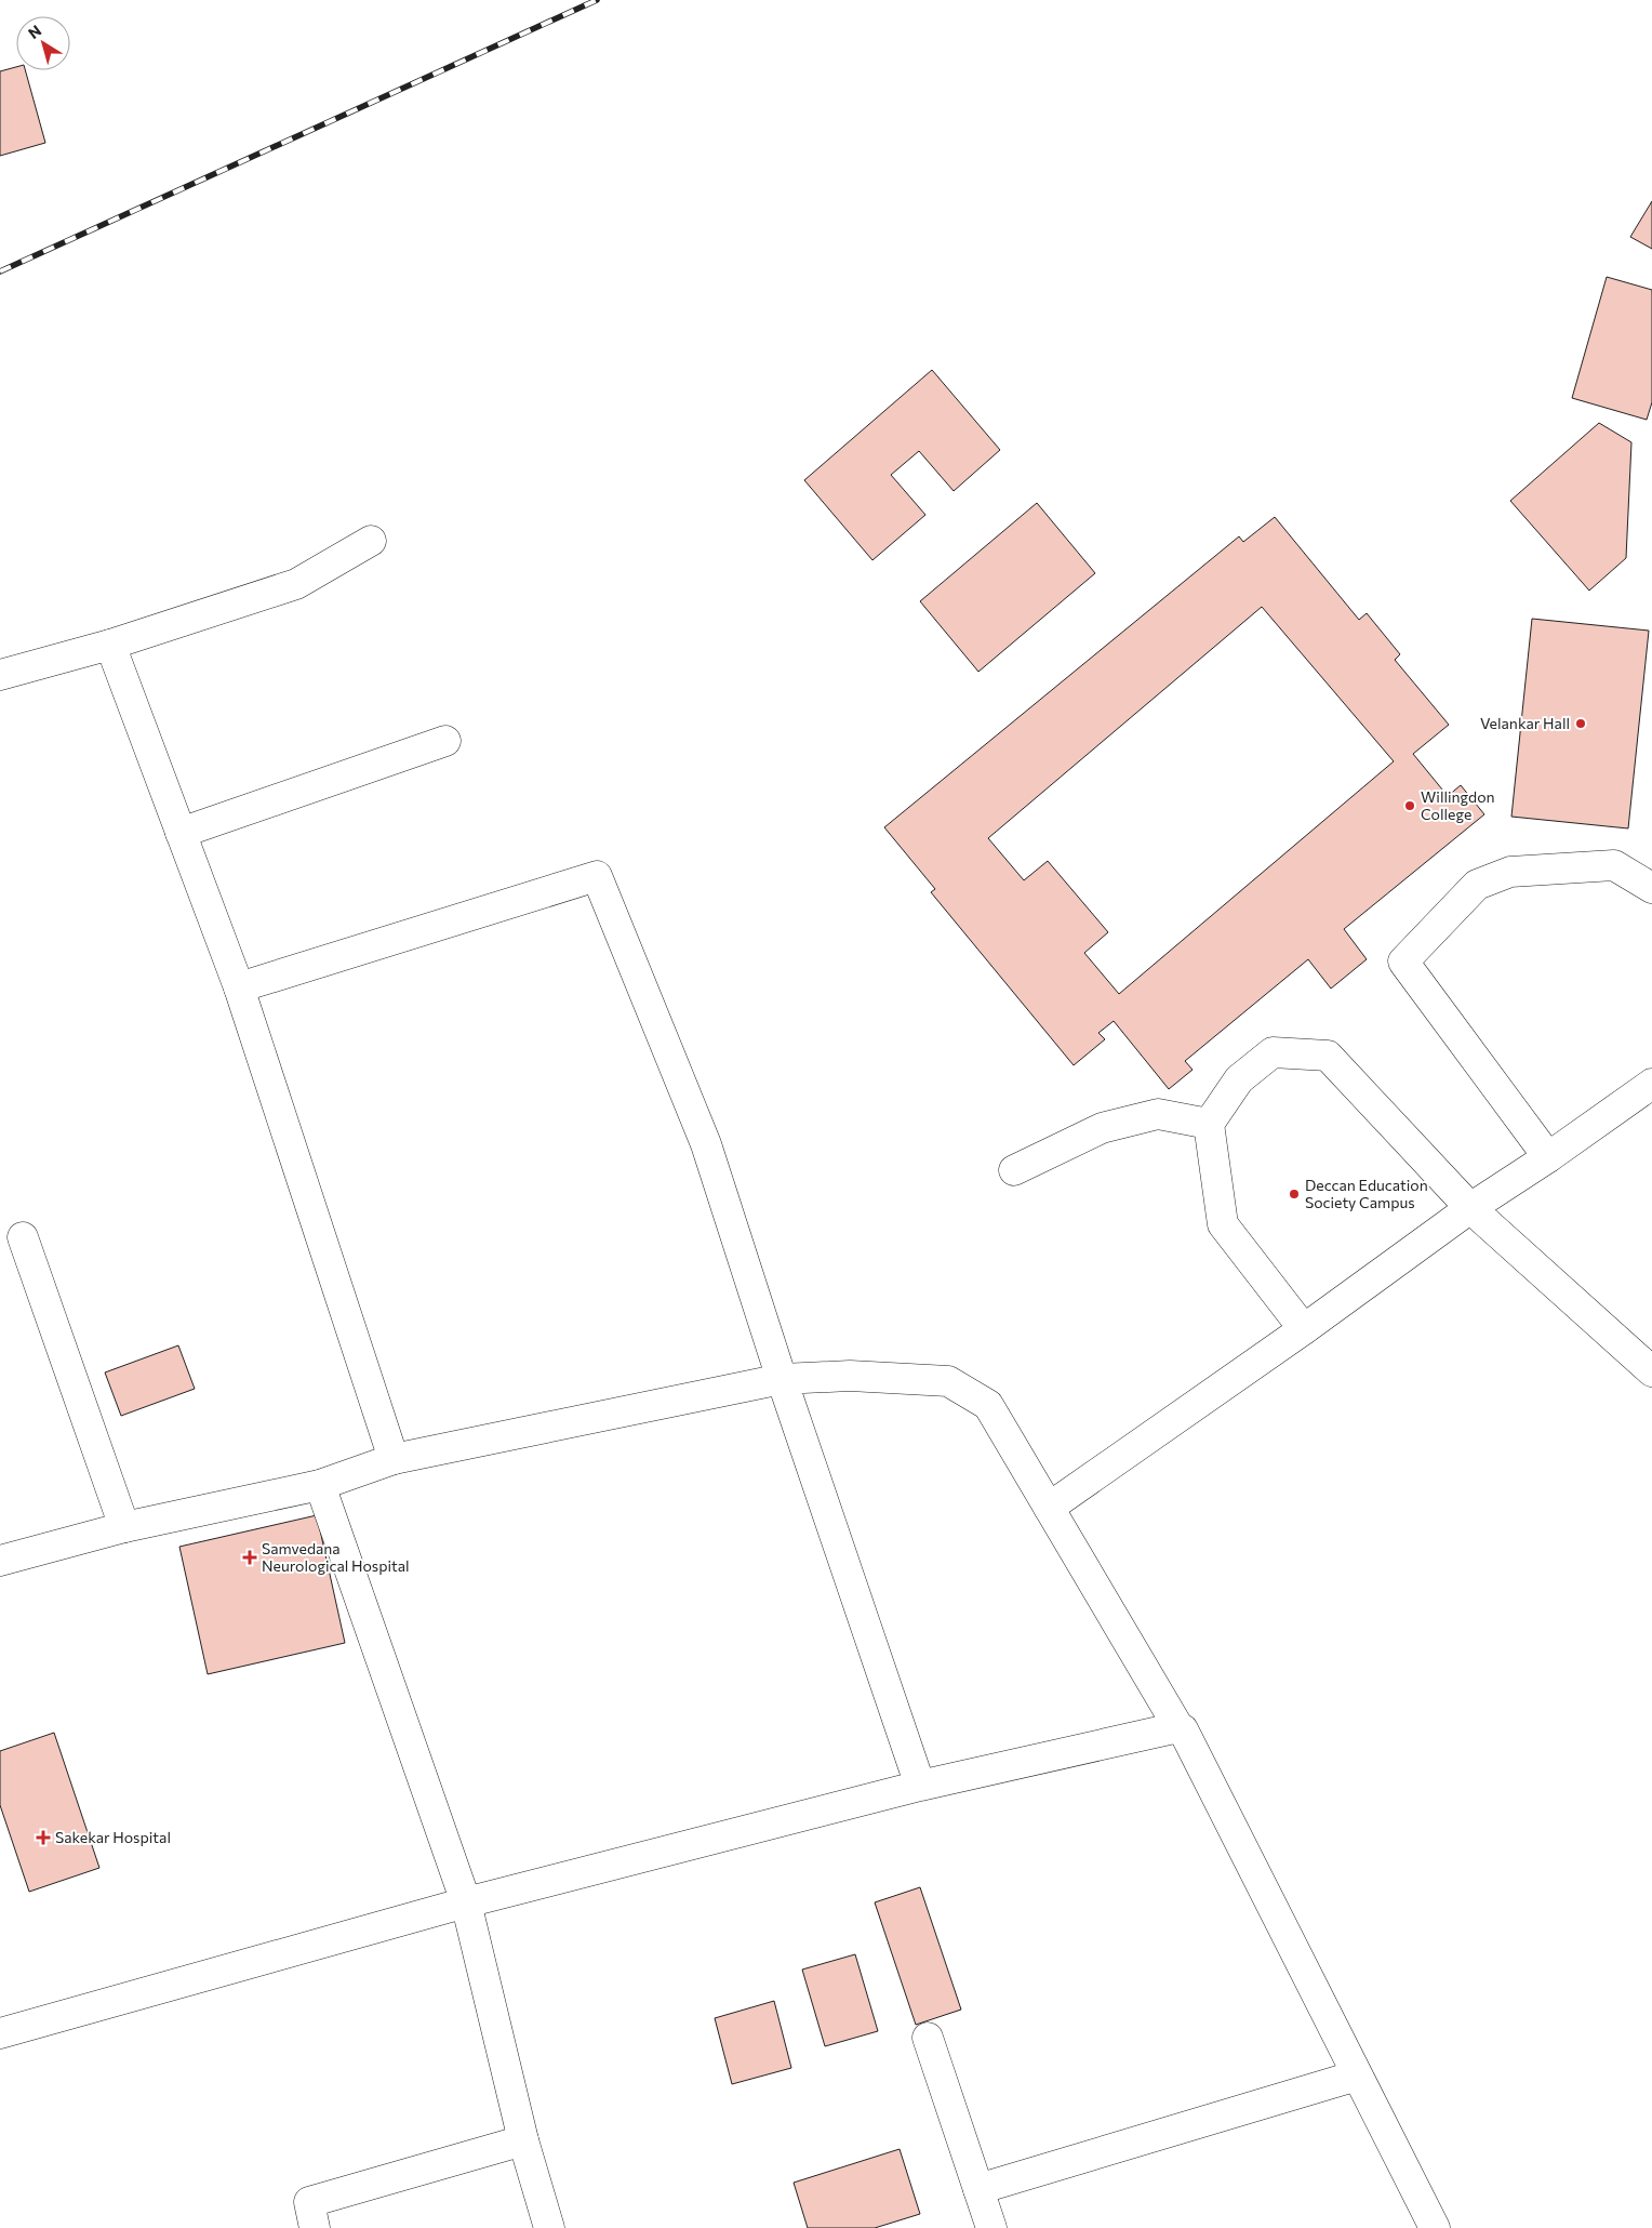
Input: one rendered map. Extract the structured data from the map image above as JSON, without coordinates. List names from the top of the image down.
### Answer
{
  "places": {
    "other": ["Velankar Hall", "Willingdon College", "Deccan Education Society Campus"],
    "health": ["Samvedana Neurological Hospital", "Sakekar Hospital"]
  },
  "north": "top left"
}
